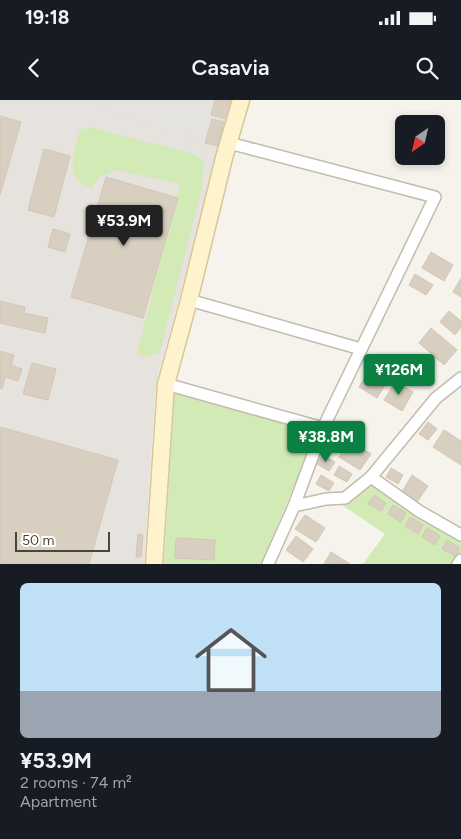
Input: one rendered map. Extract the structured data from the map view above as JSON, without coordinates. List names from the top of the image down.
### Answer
{
  "scale_bar": "50 m",
  "north": "bottom left",
  "page": {
    "status": "19:18",
    "header": "Casavia",
    "price": ["¥53.9M", "¥126M", "¥38.8M"],
    "scale": "50 m",
    "list": [
      {
        "name": "¥53.9M",
        "note": "2 rooms · 74 m² · Apartment"
      }
    ]
  }
}
